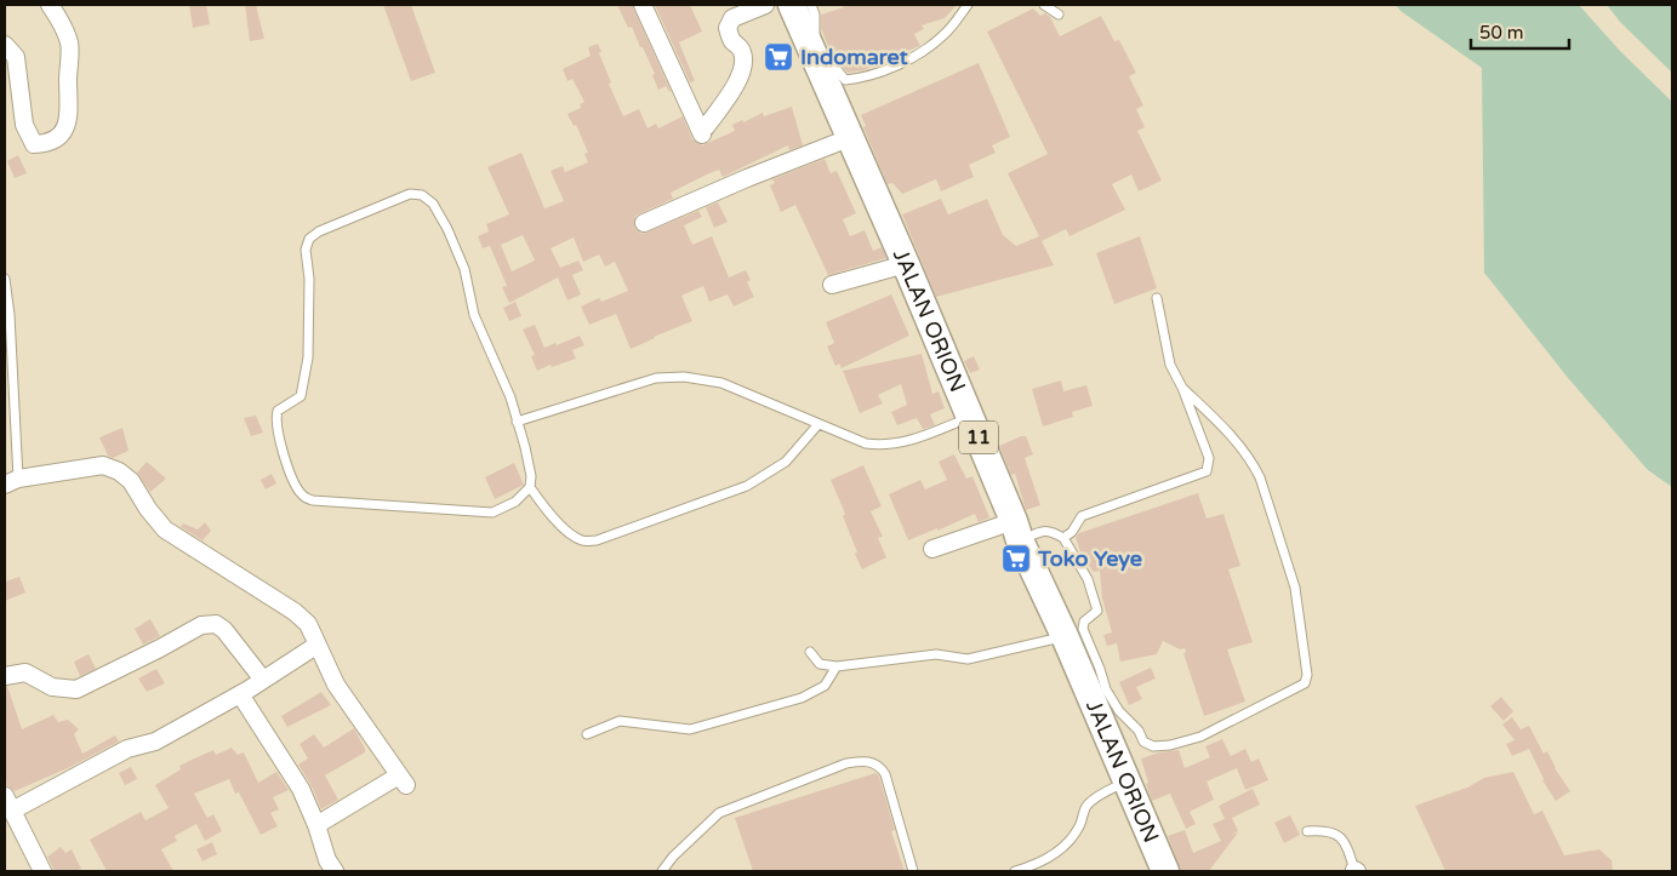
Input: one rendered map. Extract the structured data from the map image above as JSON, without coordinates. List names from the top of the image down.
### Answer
{
  "streets": {
    "highway": ["JALAN ORION", "11"]
  },
  "places": {
    "supermarket": ["Indomaret", "Toko Yeye"]
  },
  "scale_bar": "50 m"
}
